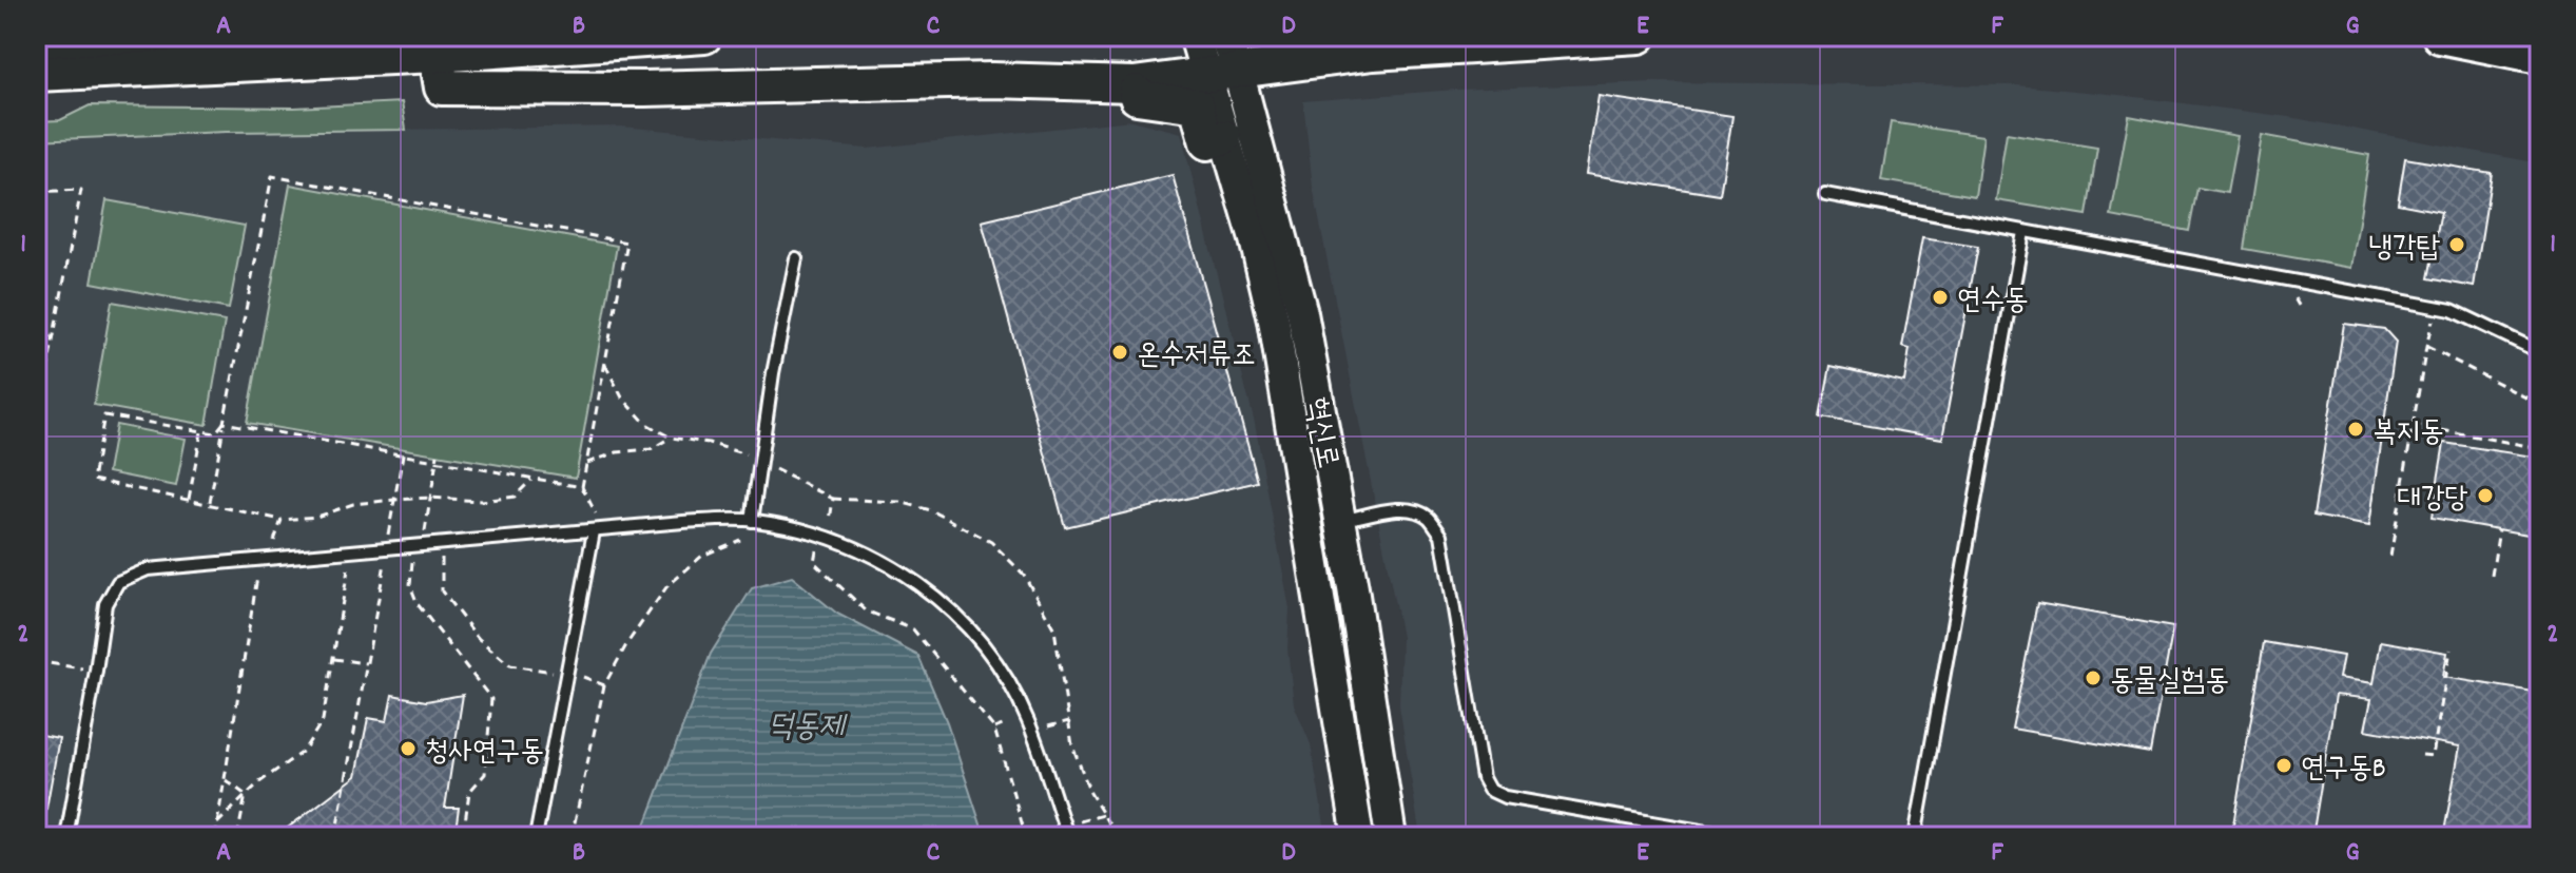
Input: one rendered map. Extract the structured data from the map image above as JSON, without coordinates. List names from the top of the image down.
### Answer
{
  "streets": {
    "main road": ["혁신로"]
  },
  "water": ["덕동제"],
  "places": [
    "냉각탑",
    "연수동",
    "온수저류조",
    "복지동",
    "대강당",
    "동물실험동",
    "청사연구동",
    "연구동B"
  ],
  "grid": {
    "columns": [
      "A",
      "B",
      "C",
      "D",
      "E",
      "F",
      "G"
    ],
    "rows": ["1", "2"]
  }
}
